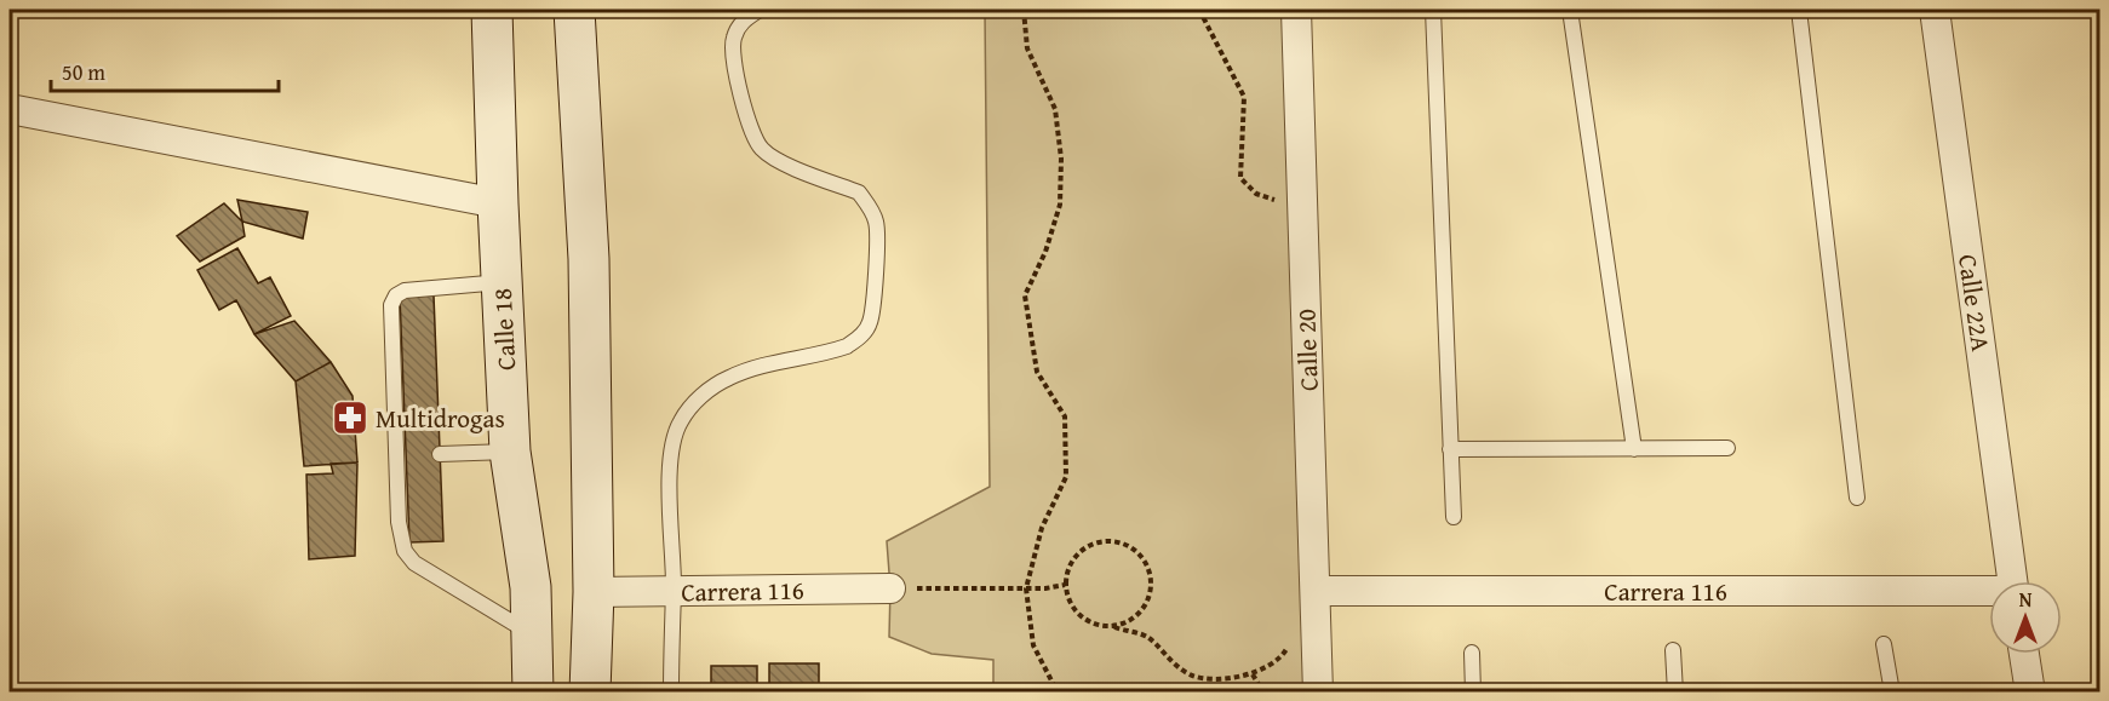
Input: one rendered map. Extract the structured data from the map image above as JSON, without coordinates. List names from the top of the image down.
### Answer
{
  "streets": {
    "main road": ["Calle 18"],
    "street": ["Calle 22A", "Calle 20", "Carrera 116"]
  },
  "crossings": [
    ["Calle 20", "Carrera 116"]
  ],
  "places": {
    "pharmacy": ["Multidrogas"]
  },
  "scale_bar": "50 m",
  "north": "top"
}
